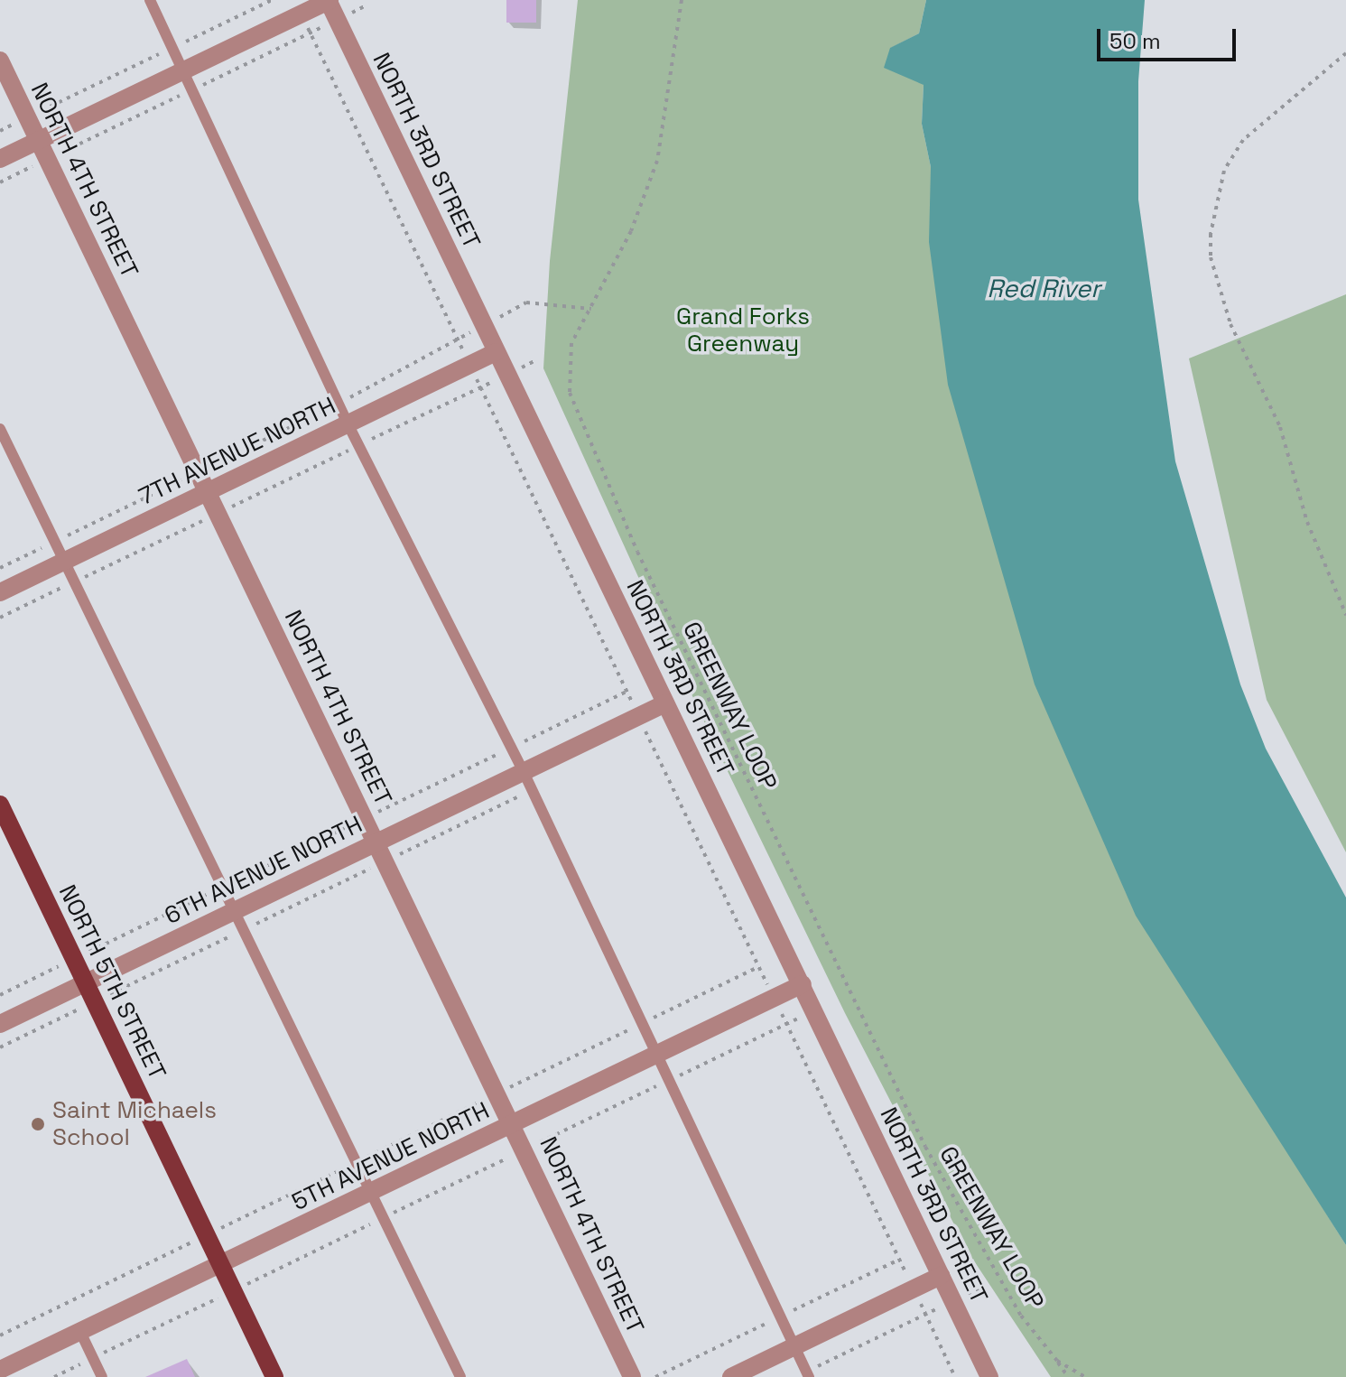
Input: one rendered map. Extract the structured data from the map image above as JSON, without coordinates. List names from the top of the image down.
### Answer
{
  "streets": {
    "main road": ["NORTH 5TH STREET"],
    "street": [
      "NORTH 3RD STREET",
      "NORTH 4TH STREET",
      "7TH AVENUE NORTH",
      "6TH AVENUE NORTH",
      "5TH AVENUE NORTH"
    ],
    "path": ["GREENWAY LOOP"]
  },
  "crossings": [
    ["NORTH 3RD STREET", "7TH AVENUE NORTH"],
    ["NORTH 3RD STREET", "6TH AVENUE NORTH"],
    ["NORTH 3RD STREET", "5TH AVENUE NORTH"],
    ["NORTH 4TH STREET", "7TH AVENUE NORTH"],
    ["NORTH 4TH STREET", "6TH AVENUE NORTH"],
    ["NORTH 4TH STREET", "5TH AVENUE NORTH"],
    ["6TH AVENUE NORTH", "NORTH 5TH STREET"],
    ["NORTH 5TH STREET", "5TH AVENUE NORTH"]
  ],
  "water": ["Red River"],
  "parks": ["Grand Forks Greenway"],
  "places": ["Saint Michaels School"],
  "scale_bar": "50 m"
}
